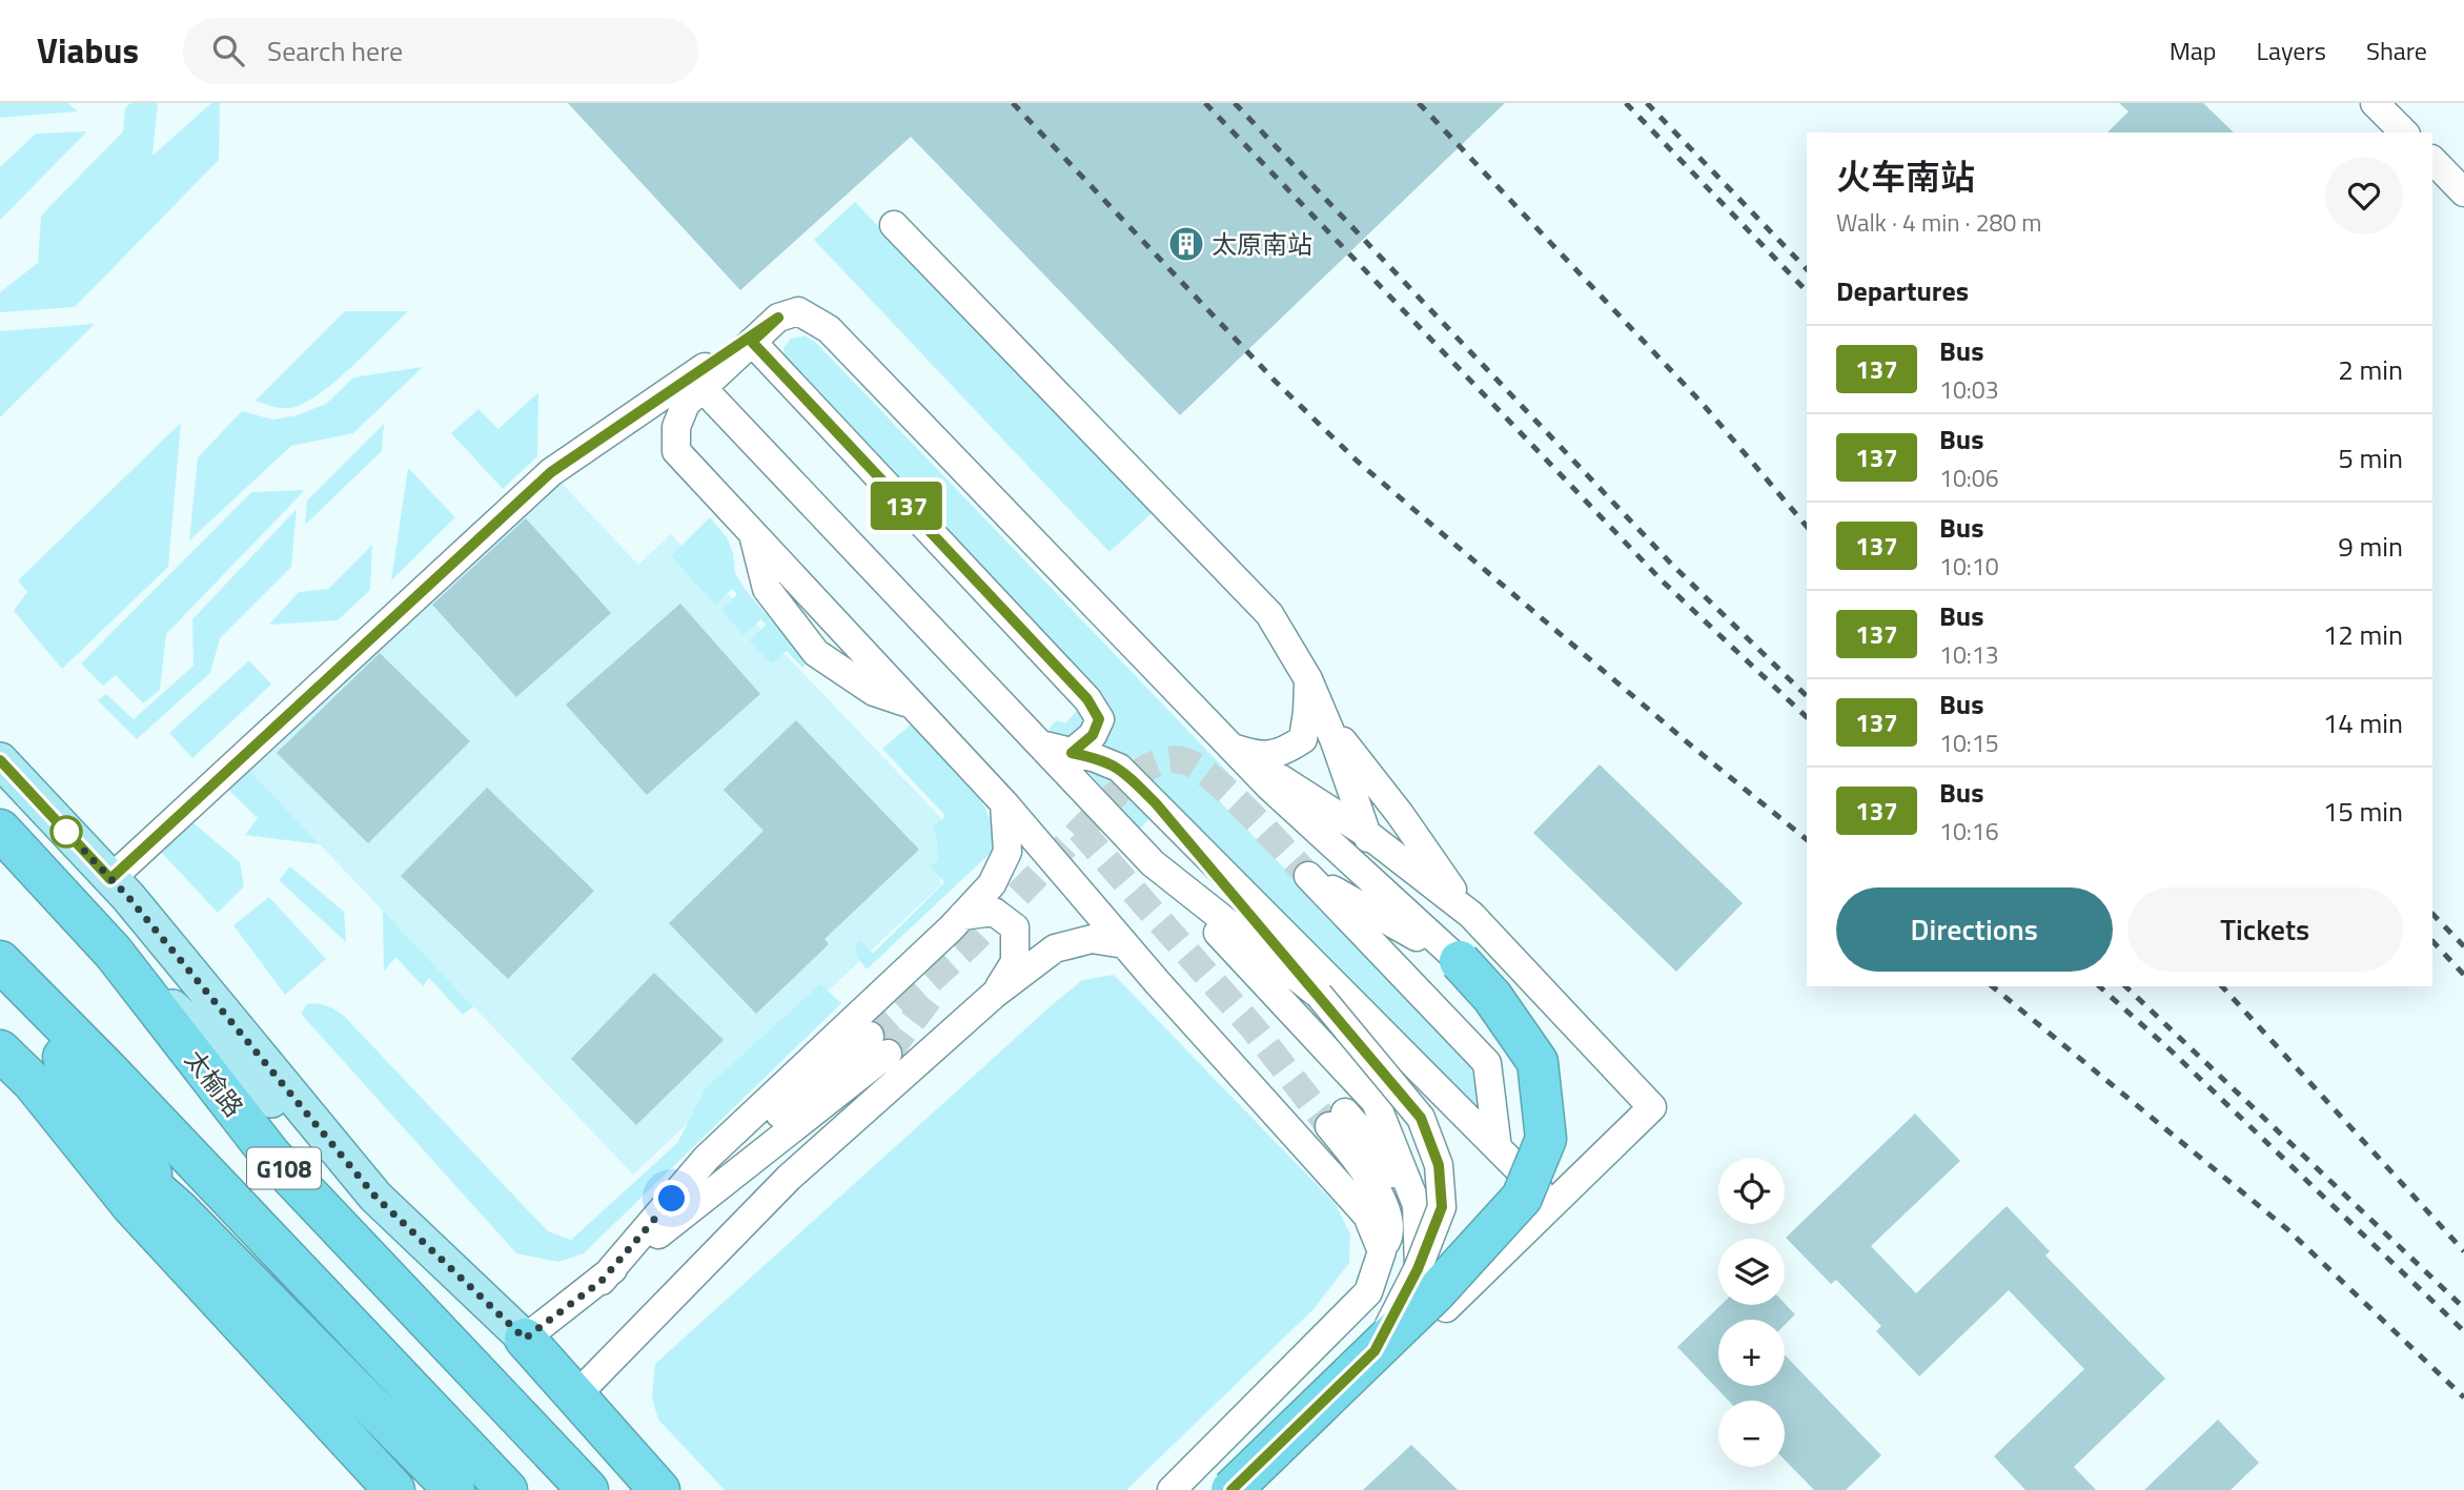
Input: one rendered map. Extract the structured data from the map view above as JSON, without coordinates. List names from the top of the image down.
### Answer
{
  "streets": {
    "highway": ["太榆路", "G108"]
  },
  "places": {
    "building": ["太原南站"]
  },
  "lines": ["bus line 137"],
  "page": {
    "header": "Viabus",
    "search": "Search here",
    "nav": ["Map", "Layers", "Share"],
    "on_map": "137",
    "heading": [
      ["火车南站", "Walk · 4 min · 280 m"],
      "Departures"
    ],
    "list": [
      {
        "mark": "137",
        "name": "Bus",
        "note": "10:03",
        "value": "2 min"
      },
      {
        "mark": "137",
        "name": "Bus",
        "note": "10:06",
        "value": "5 min"
      },
      {
        "mark": "137",
        "name": "Bus",
        "note": "10:10",
        "value": "9 min"
      },
      {
        "mark": "137",
        "name": "Bus",
        "note": "10:13",
        "value": "12 min"
      },
      {
        "mark": "137",
        "name": "Bus",
        "note": "10:15",
        "value": "14 min"
      },
      {
        "mark": "137",
        "name": "Bus",
        "note": "10:16",
        "value": "15 min"
      }
    ],
    "buttons": ["Directions", "Tickets"],
    "map_buttons": ["+", "−"]
  }
}
